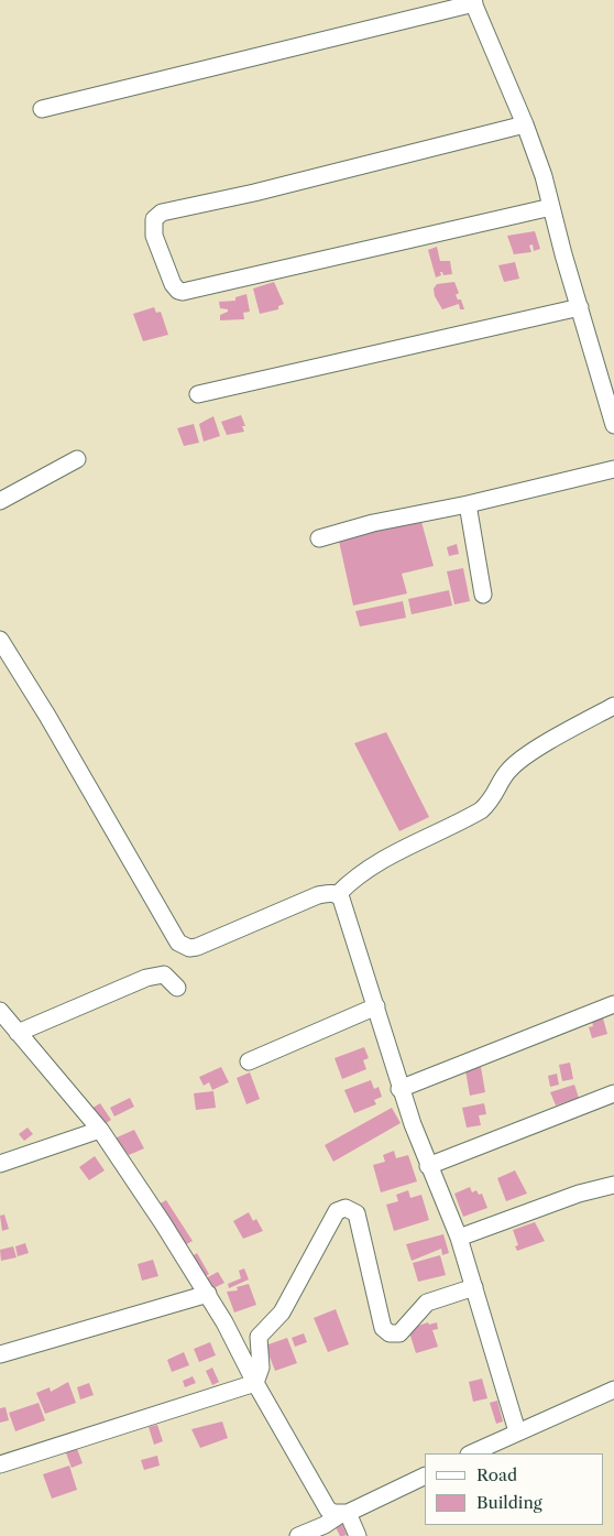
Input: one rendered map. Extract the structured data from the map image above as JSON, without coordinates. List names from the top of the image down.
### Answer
{
  "legend": ["Road", "Building"]
}
